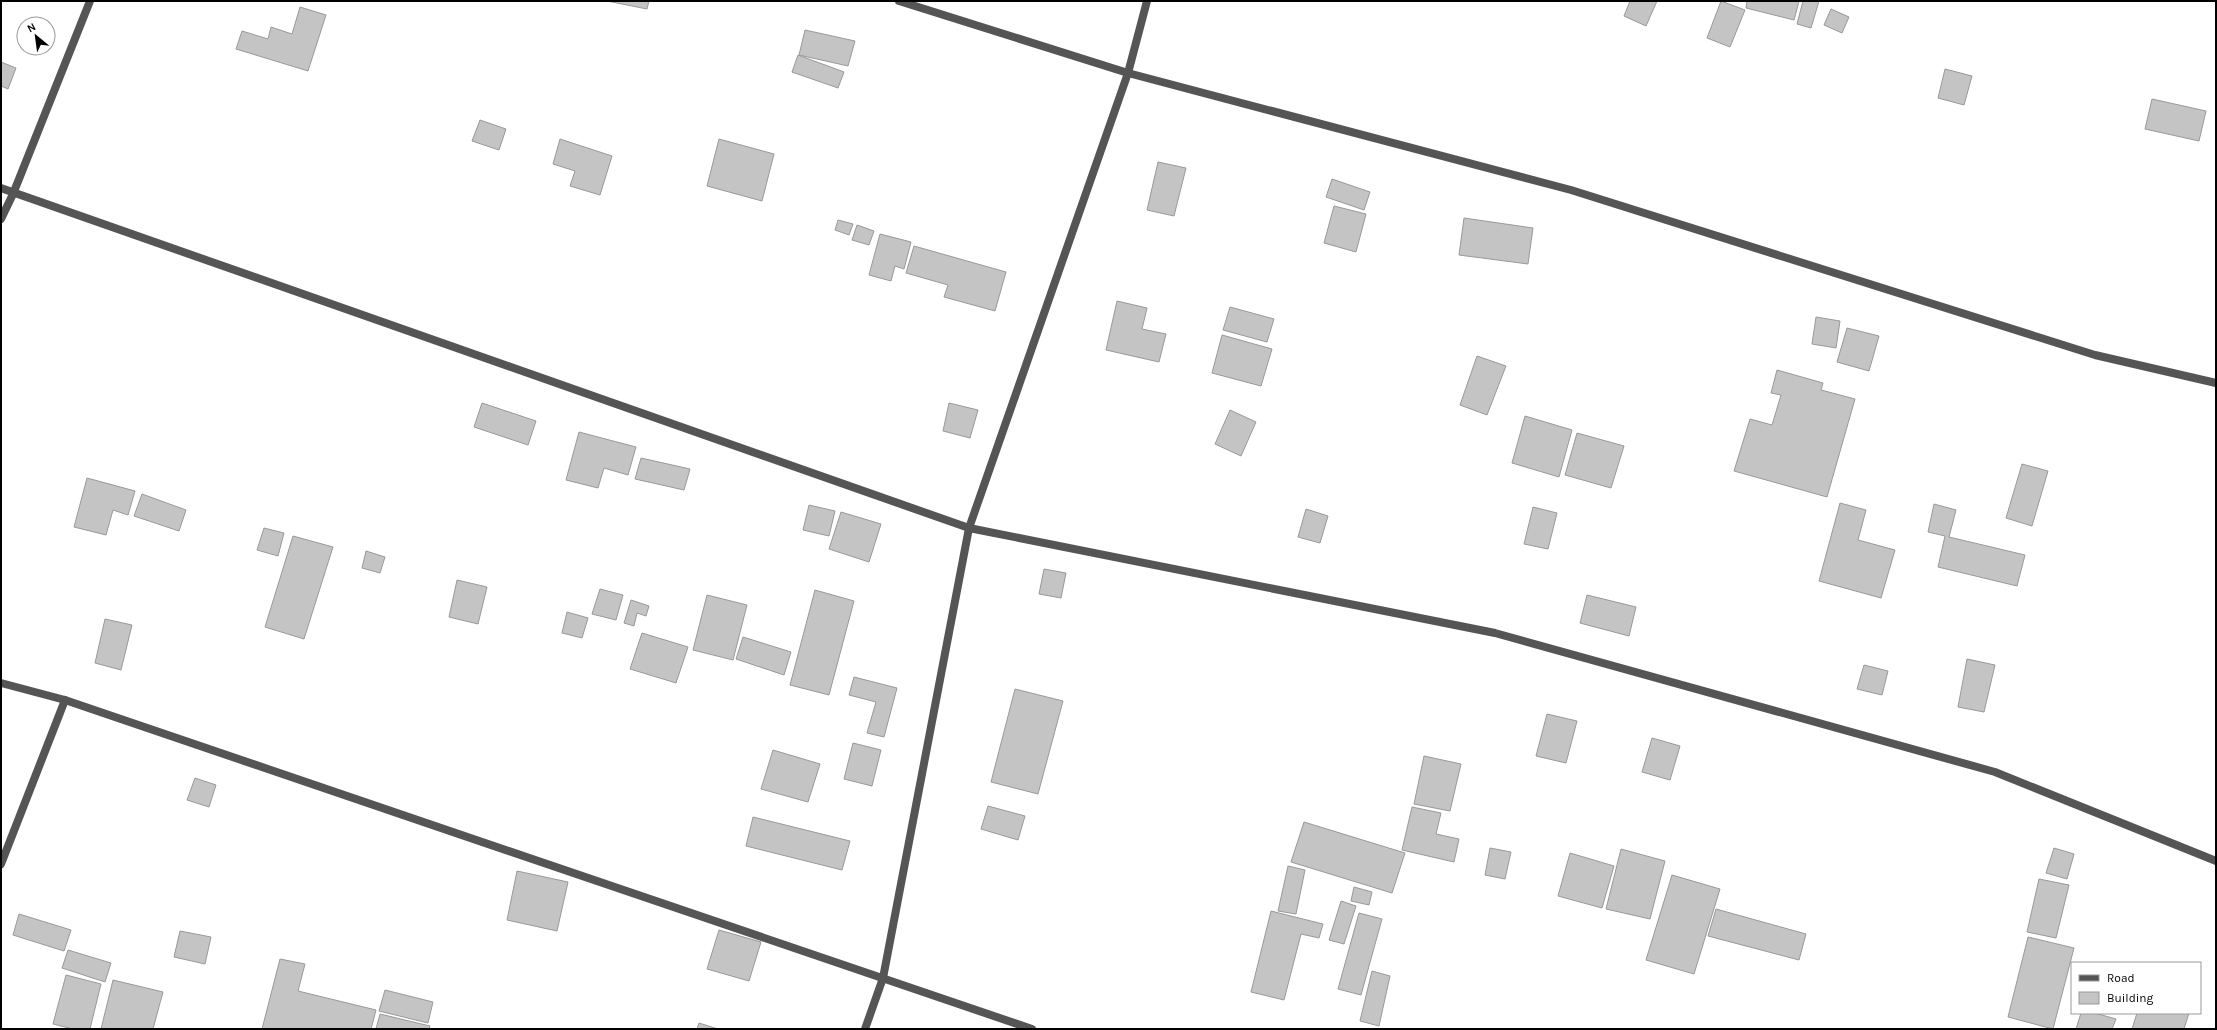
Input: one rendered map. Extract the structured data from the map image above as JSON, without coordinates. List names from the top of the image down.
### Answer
{
  "legend": ["Road", "Building"],
  "north": "top left"
}
